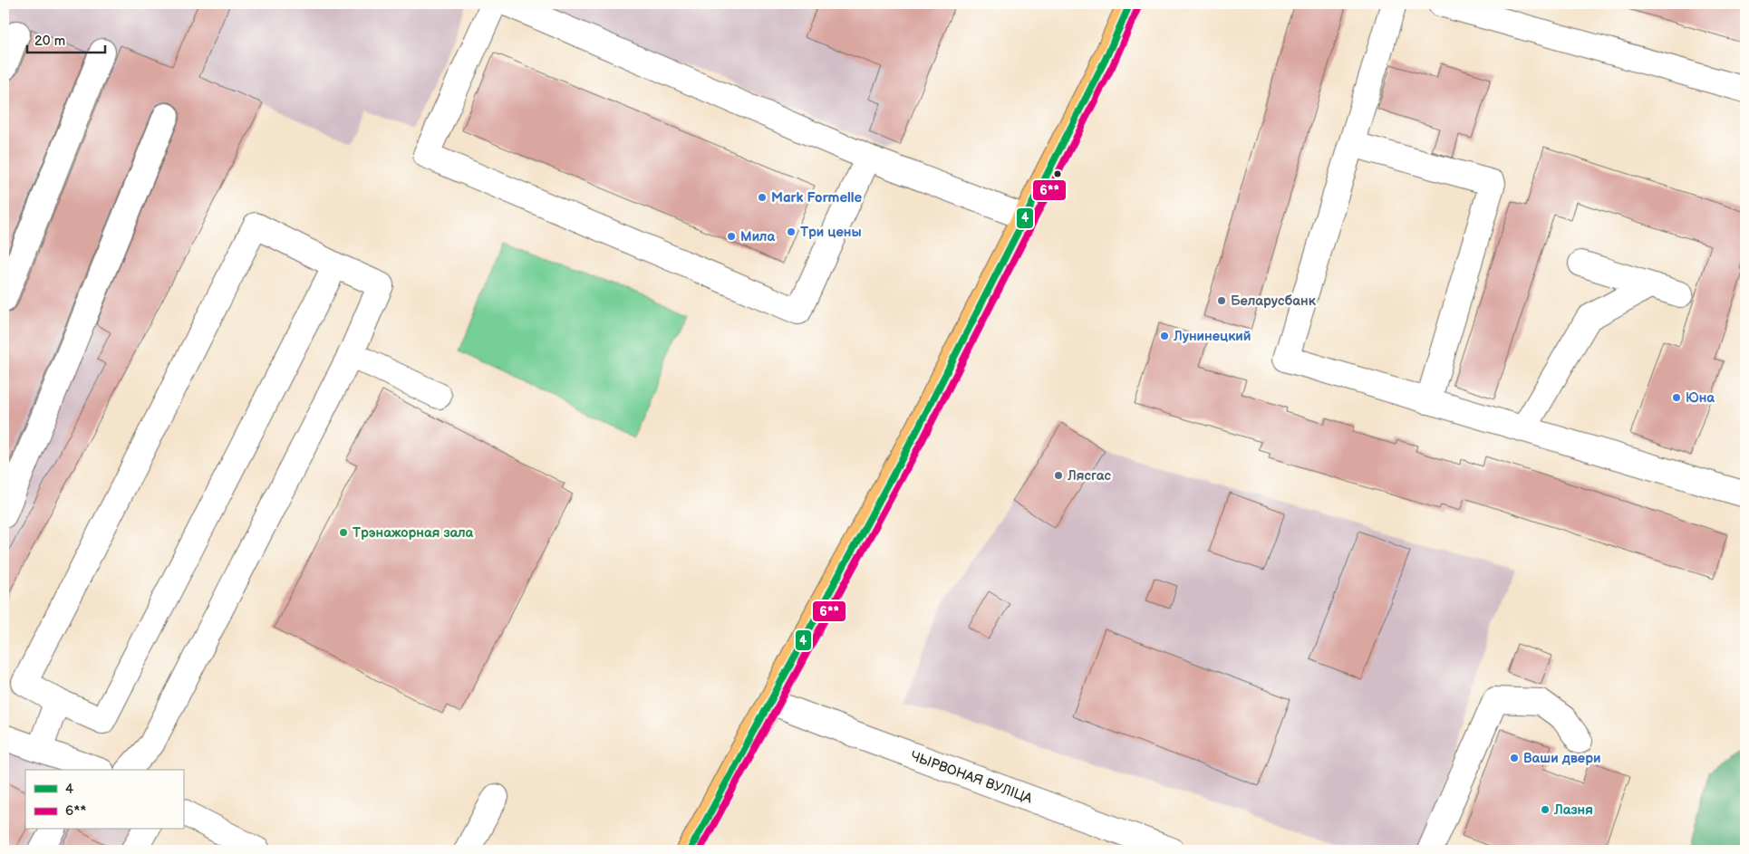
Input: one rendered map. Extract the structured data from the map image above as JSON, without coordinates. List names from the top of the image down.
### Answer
{
  "streets": {
    "street": ["ЧЫРВОНАЯ ВУЛІЦА"]
  },
  "places": [
    "Mark Formelle",
    "Три цены",
    "Мила",
    "Беларусбанк",
    "Лунинецкий",
    "Юна",
    "Лясгас",
    "Трэнажорная зала",
    "Ваши двери",
    "Лазня"
  ],
  "lines": ["transit line 4", "transit line 6**"],
  "legend": ["4", "6**"],
  "scale_bar": "20 m"
}
